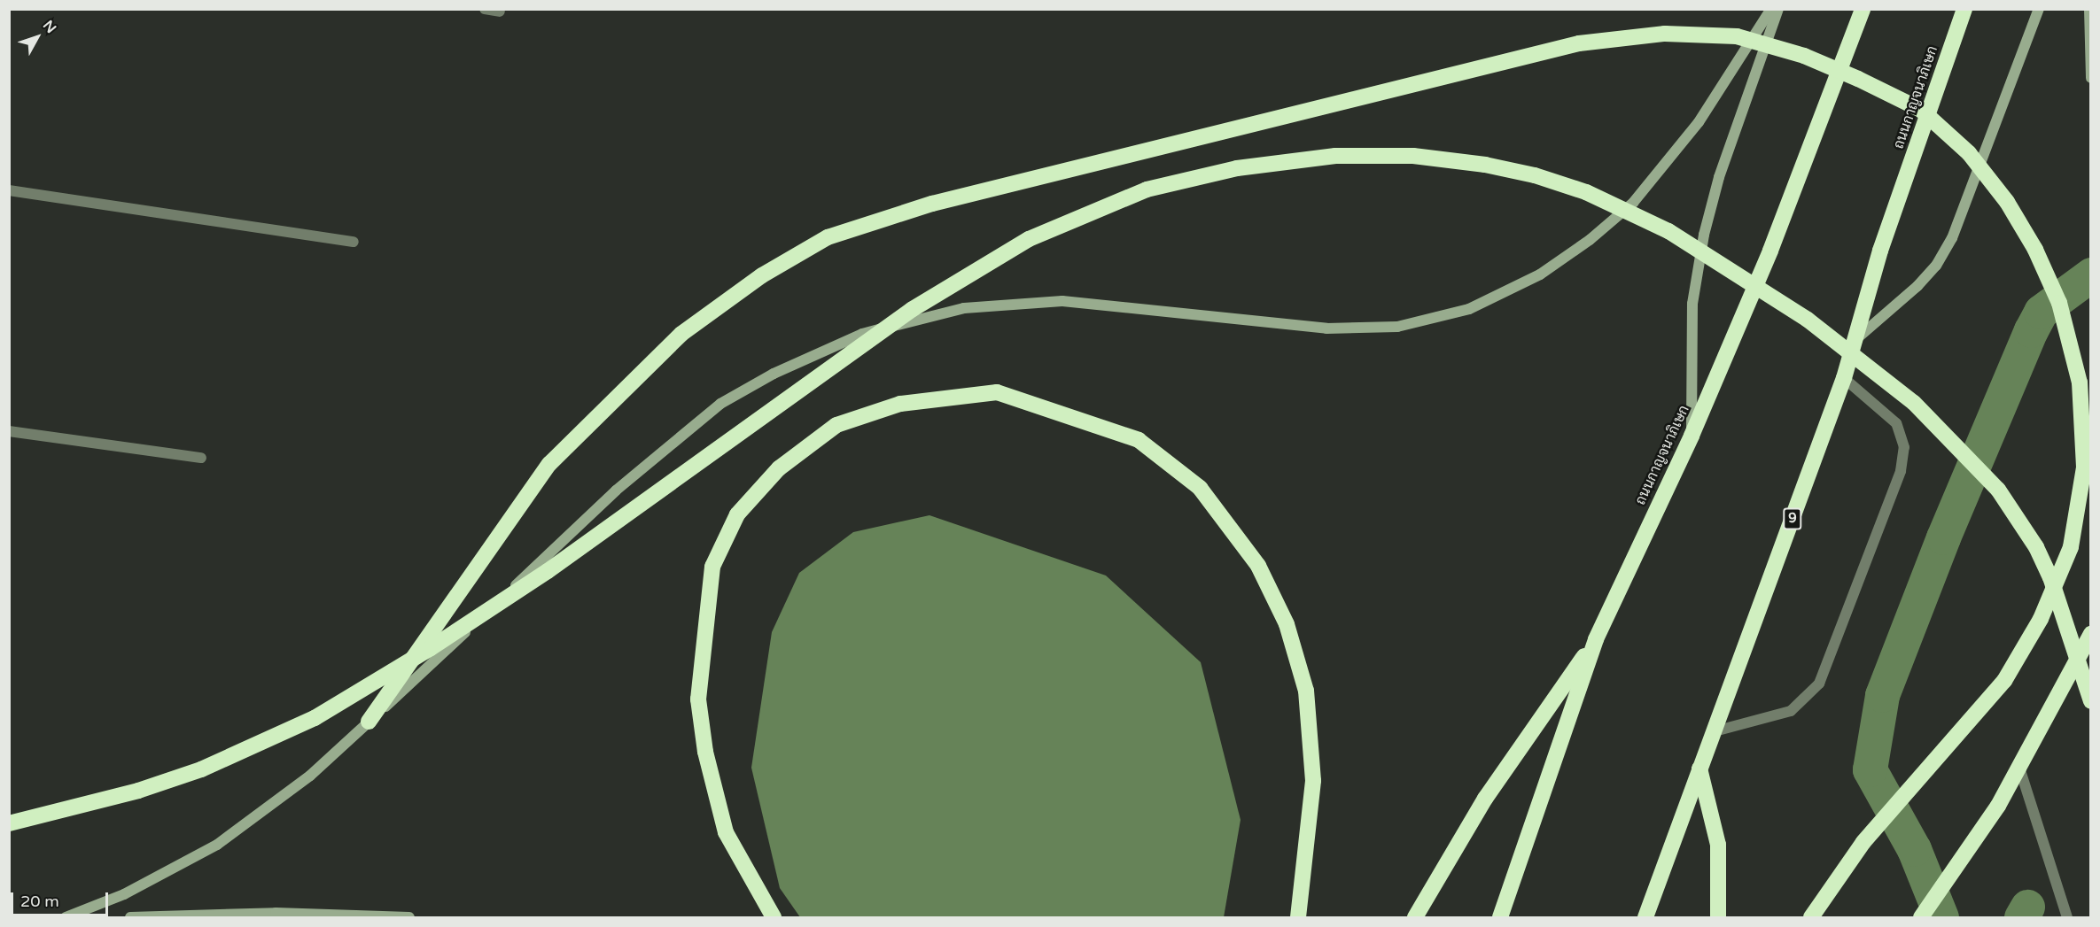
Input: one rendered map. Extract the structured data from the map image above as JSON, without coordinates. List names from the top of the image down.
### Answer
{
  "streets": {
    "highway": ["ถนนกาญจนาภิเษก", "9"]
  },
  "scale_bar": "20 m",
  "north": "top right"
}
